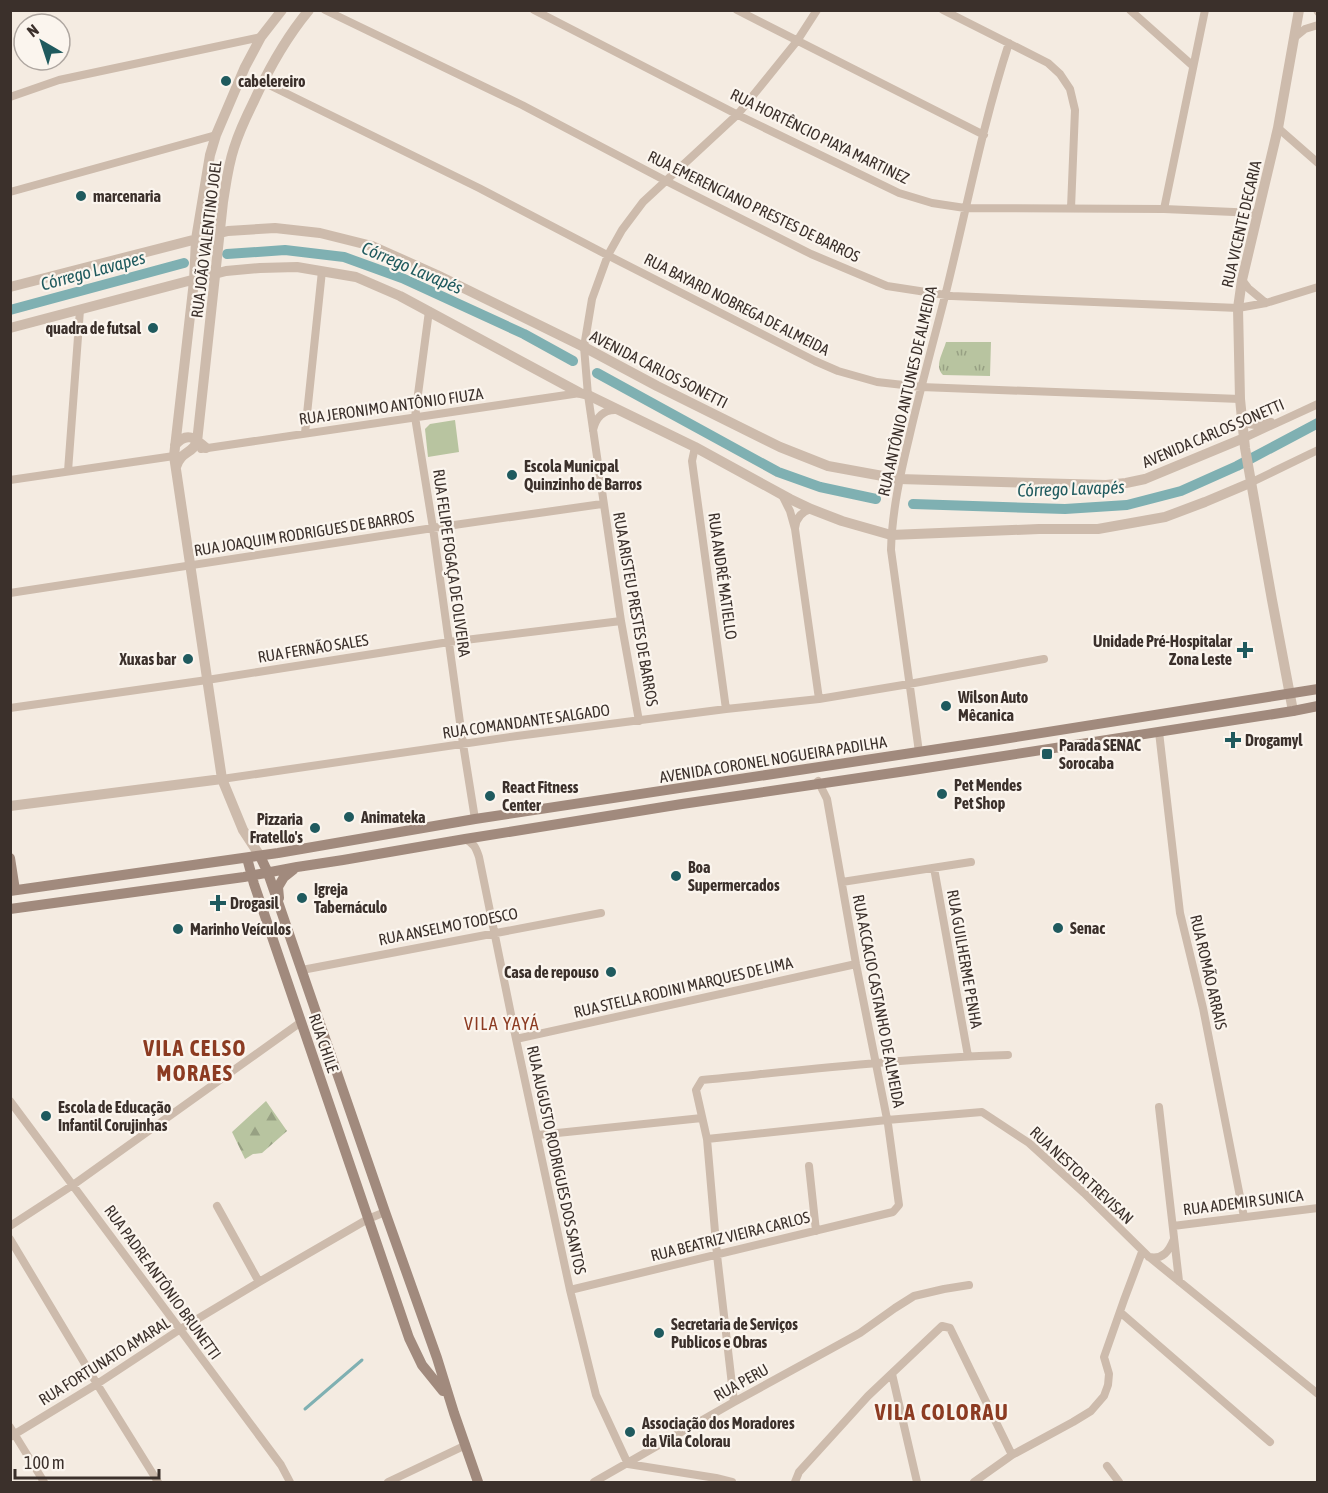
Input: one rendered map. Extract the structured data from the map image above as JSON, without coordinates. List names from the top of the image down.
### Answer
{
  "streets": {
    "main road": ["AVENIDA CORONEL NOGUEIRA PADILHA", "RUA CHILE"],
    "street": [
      "RUA HORTÊNCIO PIAYA MARTINEZ",
      "RUA EMERENCIANO PRESTES DE BARROS",
      "RUA VICENTE DECARIA",
      "RUA JOÃO VALENTINO JOEL",
      "RUA BAYARD NOBREGA DE ALMEIDA",
      "AVENIDA CARLOS SONETTI",
      "RUA ANTÔNIO ANTUNES DE ALMEIDA",
      "RUA JERONIMO ANTÔNIO FIUZA",
      "RUA JOAQUIM RODRIGUES DE BARROS",
      "RUA FELIPE FOGAÇA DE OLIVEIRA",
      "RUA ANDRÉ MATIELLO",
      "RUA ARISTEU PRESTES DE BARROS",
      "RUA FERNÃO SALES",
      "RUA COMANDANTE SALGADO",
      "RUA ANSELMO TODESCO",
      "RUA GUILHERME PENHA",
      "RUA ROMÃO ARRAIS",
      "RUA STELLA RODINI MARQUES DE LIMA",
      "RUA ACCACIO CASTANHO DE ALMEIDA",
      "RUA AUGUSTO RODRIGUES DOS SANTOS",
      "RUA NESTOR TREVISAN",
      "RUA ADEMIR SUNICA",
      "RUA BEATRIZ VIEIRA CARLOS",
      "RUA PADRE ANTÔNIO BRUNETTI",
      "RUA FORTUNATO AMARAL",
      "RUA PERU"
    ]
  },
  "crossings": [
    ["RUA HORTÊNCIO PIAYA MARTINEZ", "RUA VICENTE DECARIA"],
    ["RUA HORTÊNCIO PIAYA MARTINEZ", "RUA ANTÔNIO ANTUNES DE ALMEIDA"],
    ["RUA HORTÊNCIO PIAYA MARTINEZ", "RUA ARISTEU PRESTES DE BARROS"],
    ["RUA EMERENCIANO PRESTES DE BARROS", "RUA VICENTE DECARIA"],
    ["RUA EMERENCIANO PRESTES DE BARROS", "RUA ANTÔNIO ANTUNES DE ALMEIDA"],
    ["RUA EMERENCIANO PRESTES DE BARROS", "RUA ARISTEU PRESTES DE BARROS"],
    ["RUA VICENTE DECARIA", "RUA BAYARD NOBREGA DE ALMEIDA"],
    ["RUA VICENTE DECARIA", "AVENIDA CARLOS SONETTI"],
    ["RUA VICENTE DECARIA", "AVENIDA CORONEL NOGUEIRA PADILHA"],
    ["RUA JOÃO VALENTINO JOEL", "RUA BAYARD NOBREGA DE ALMEIDA"],
    ["RUA JOÃO VALENTINO JOEL", "AVENIDA CARLOS SONETTI"],
    ["RUA JOÃO VALENTINO JOEL", "RUA JOAQUIM RODRIGUES DE BARROS"],
    ["RUA JOÃO VALENTINO JOEL", "RUA FERNÃO SALES"],
    ["RUA JOÃO VALENTINO JOEL", "RUA COMANDANTE SALGADO"],
    ["RUA JOÃO VALENTINO JOEL", "AVENIDA CORONEL NOGUEIRA PADILHA"],
    ["RUA BAYARD NOBREGA DE ALMEIDA", "RUA ANTÔNIO ANTUNES DE ALMEIDA"],
    ["RUA BAYARD NOBREGA DE ALMEIDA", "RUA ARISTEU PRESTES DE BARROS"],
    ["AVENIDA CARLOS SONETTI", "RUA ANTÔNIO ANTUNES DE ALMEIDA"],
    ["AVENIDA CARLOS SONETTI", "RUA ARISTEU PRESTES DE BARROS"],
    ["RUA ANTÔNIO ANTUNES DE ALMEIDA", "RUA COMANDANTE SALGADO"],
    ["RUA ANTÔNIO ANTUNES DE ALMEIDA", "AVENIDA CORONEL NOGUEIRA PADILHA"],
    ["RUA JERONIMO ANTÔNIO FIUZA", "RUA FELIPE FOGAÇA DE OLIVEIRA"],
    ["RUA JERONIMO ANTÔNIO FIUZA", "RUA ARISTEU PRESTES DE BARROS"],
    ["RUA JOAQUIM RODRIGUES DE BARROS", "RUA FELIPE FOGAÇA DE OLIVEIRA"],
    ["RUA JOAQUIM RODRIGUES DE BARROS", "RUA ARISTEU PRESTES DE BARROS"],
    ["RUA FELIPE FOGAÇA DE OLIVEIRA", "RUA FERNÃO SALES"],
    ["RUA FELIPE FOGAÇA DE OLIVEIRA", "RUA COMANDANTE SALGADO"],
    ["RUA FELIPE FOGAÇA DE OLIVEIRA", "AVENIDA CORONEL NOGUEIRA PADILHA"],
    ["RUA ANDRÉ MATIELLO", "RUA COMANDANTE SALGADO"],
    ["RUA ARISTEU PRESTES DE BARROS", "RUA FERNÃO SALES"],
    ["RUA ARISTEU PRESTES DE BARROS", "RUA COMANDANTE SALGADO"],
    ["AVENIDA CORONEL NOGUEIRA PADILHA", "RUA ROMÃO ARRAIS"],
    ["AVENIDA CORONEL NOGUEIRA PADILHA", "RUA ACCACIO CASTANHO DE ALMEIDA"],
    ["AVENIDA CORONEL NOGUEIRA PADILHA", "RUA CHILE"],
    ["AVENIDA CORONEL NOGUEIRA PADILHA", "RUA AUGUSTO RODRIGUES DOS SANTOS"],
    ["RUA ANSELMO TODESCO", "RUA CHILE"],
    ["RUA ANSELMO TODESCO", "RUA AUGUSTO RODRIGUES DOS SANTOS"],
    ["RUA ROMÃO ARRAIS", "RUA ADEMIR SUNICA"],
    ["RUA STELLA RODINI MARQUES DE LIMA", "RUA ACCACIO CASTANHO DE ALMEIDA"],
    ["RUA STELLA RODINI MARQUES DE LIMA", "RUA AUGUSTO RODRIGUES DOS SANTOS"],
    ["RUA ACCACIO CASTANHO DE ALMEIDA", "RUA NESTOR TREVISAN"],
    ["RUA ACCACIO CASTANHO DE ALMEIDA", "RUA BEATRIZ VIEIRA CARLOS"],
    ["RUA CHILE", "RUA FORTUNATO AMARAL"],
    ["RUA AUGUSTO RODRIGUES DOS SANTOS", "RUA BEATRIZ VIEIRA CARLOS"],
    ["RUA AUGUSTO RODRIGUES DOS SANTOS", "RUA PERU"],
    ["RUA PADRE ANTÔNIO BRUNETTI", "RUA FORTUNATO AMARAL"]
  ],
  "districts": ["VILA YAYÁ", "VILA CELSO MORAES", "VILA COLORAU"],
  "water": ["Córrego Lavapés", "Córrego Lavapes"],
  "places": {
    "other": [
      "cabelereiro",
      "marcenaria",
      "quadra de futsal",
      "Escola Municpal Quinzinho de Barros",
      "Xuxas bar",
      "Wilson Auto Mêcanica",
      "Pet Mendes Pet Shop",
      "React Fitness Center",
      "Animateka",
      "Pizzaria Fratello's",
      "Boa Supermercados",
      "Igreja Tabernáculo",
      "Senac",
      "Marinho Veículos",
      "Casa de repouso",
      "Escola de Educação Infantil Corujinhas",
      "Secretaria de Serviços Publicos e Obras",
      "Associação dos Moradores da Vila Colorau"
    ],
    "health": ["Unidade Pré-Hospitalar Zona Leste", "Drogamyl", "Drogasil"],
    "transit": ["Parada SENAC Sorocaba"]
  },
  "scale_bar": "100 m",
  "north": "top left"
}
